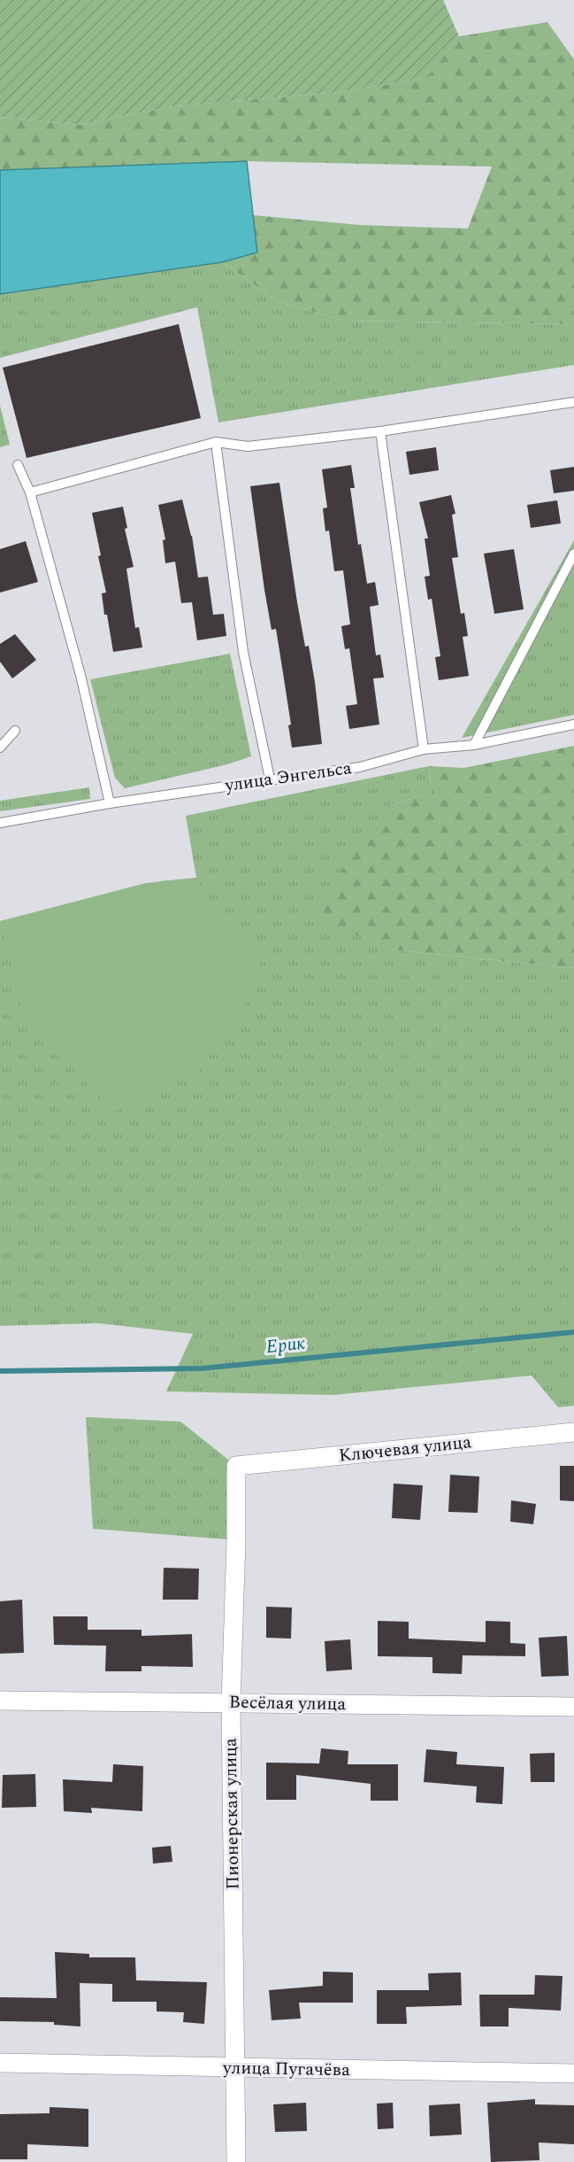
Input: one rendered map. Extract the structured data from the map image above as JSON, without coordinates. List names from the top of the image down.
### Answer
{
  "streets": {
    "street": [
      "Ключевая улица",
      "Весёлая улица",
      "Пионерская улица",
      "улица Пугачёва"
    ],
    "lane": ["улица Энгельса"]
  },
  "crossings": [
    ["Ключевая улица", "Пионерская улица"],
    ["Весёлая улица", "Пионерская улица"],
    ["Пионерская улица", "улица Пугачёва"]
  ],
  "water": ["Ерик"]
}
